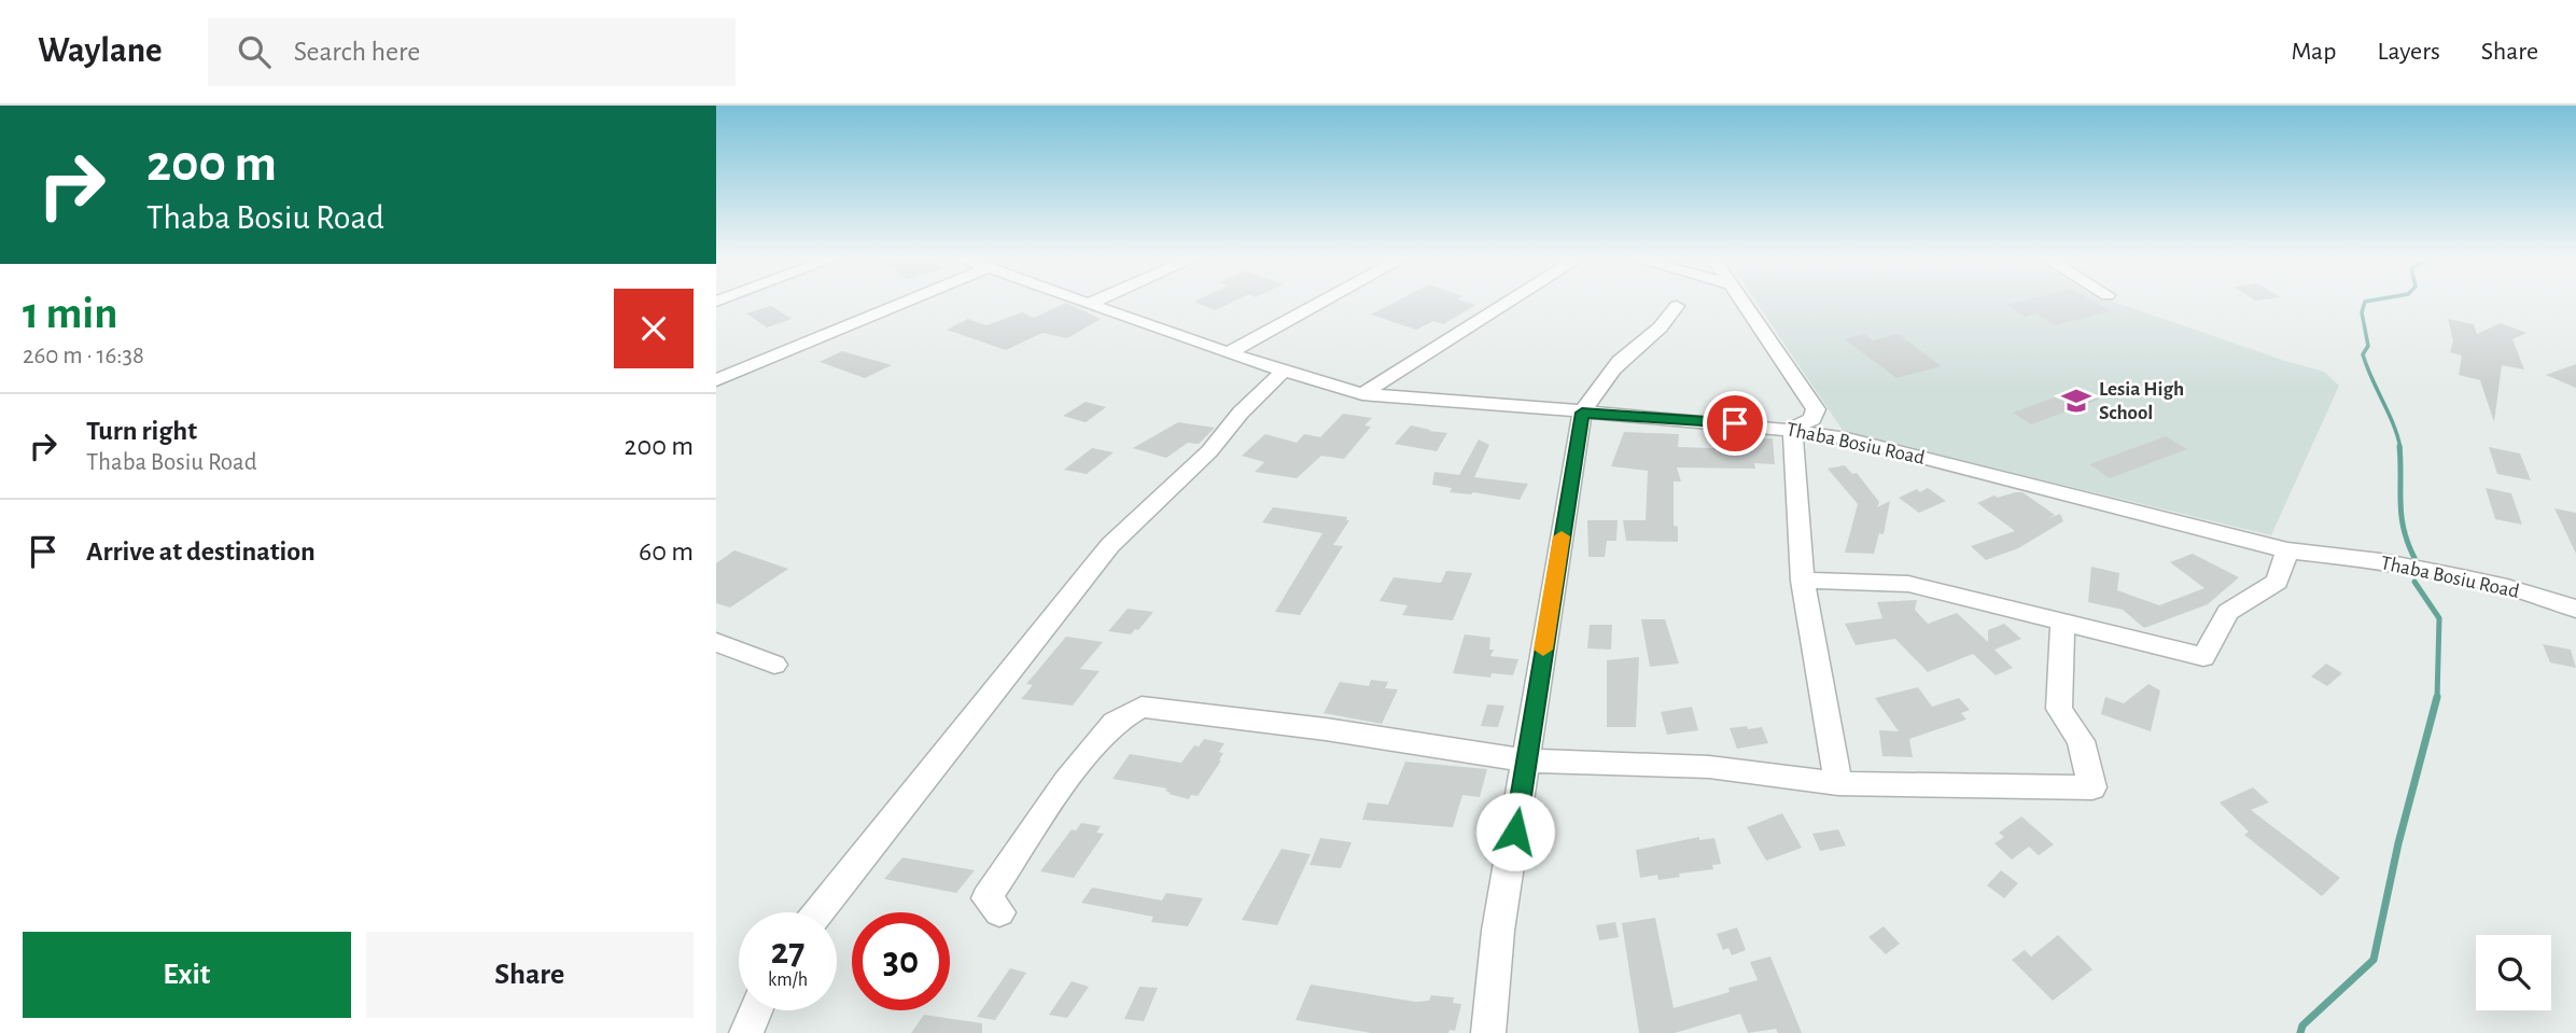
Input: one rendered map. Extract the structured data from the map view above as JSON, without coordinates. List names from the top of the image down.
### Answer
{
  "streets": {
    "street": ["Thaba Bosiu Road"]
  },
  "places": {
    "school or university": ["Lesia High School"]
  },
  "page": {
    "header": "Waylane",
    "search": "Search here",
    "nav": ["Map", "Layers", "Share"],
    "turn": ["200 m", "Thaba Bosiu Road"],
    "heading": ["1 min", "260 m · 16:38"],
    "list": [
      {
        "name": "Turn right",
        "note": "Thaba Bosiu Road",
        "value": "200 m"
      },
      {
        "name": "Arrive at destination",
        "value": "60 m"
      }
    ],
    "speed": "27 km/h",
    "limit": "30",
    "buttons": ["Exit", "Share"]
  }
}
